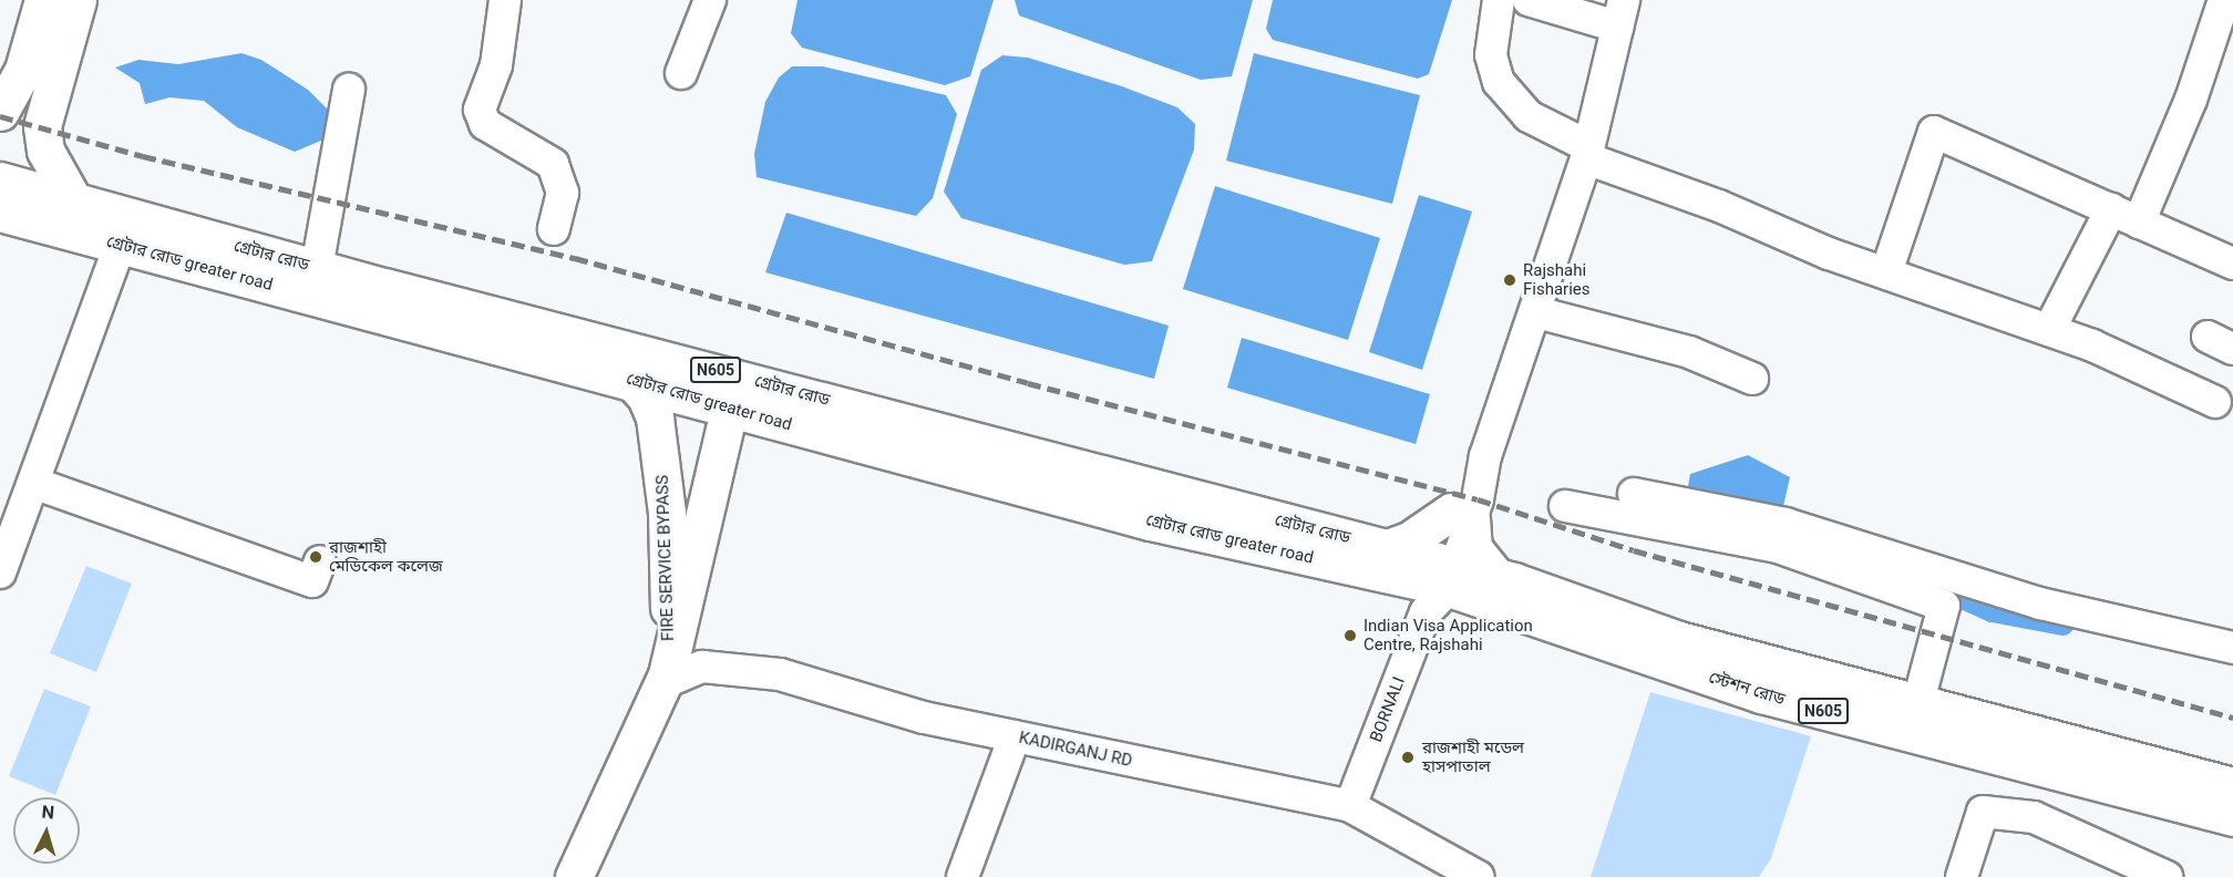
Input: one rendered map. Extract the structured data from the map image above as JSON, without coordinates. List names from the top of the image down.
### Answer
{
  "streets": {
    "main road": [
      "গ্রেটার রোড",
      "গ্রেটার রোড greater road",
      "N605",
      "FIRE SERVICE BYPASS",
      "স্টেশন রোড"
    ],
    "street": ["BORNALI", "KADIRGANJ RD"]
  },
  "crossings": [
    ["গ্রেটার রোড", "গ্রেটার রোড greater road"],
    ["গ্রেটার রোড", "স্টেশন রোড"],
    ["গ্রেটার রোড", "BORNALI"],
    ["গ্রেটার রোড greater road", "FIRE SERVICE BYPASS"],
    ["গ্রেটার রোড greater road", "স্টেশন রোড"],
    ["গ্রেটার রোড greater road", "BORNALI"],
    ["FIRE SERVICE BYPASS", "KADIRGANJ RD"],
    ["স্টেশন রোড", "BORNALI"],
    ["BORNALI", "KADIRGANJ RD"]
  ],
  "places": [
    "Rajshahi Fisharies",
    "রাজশাহী মেডিকেল কলেজ",
    "Indian Visa Application Centre, Rajshahi",
    "রাজশাহী মডেল হাসপাতাল"
  ],
  "north": "top"
}
